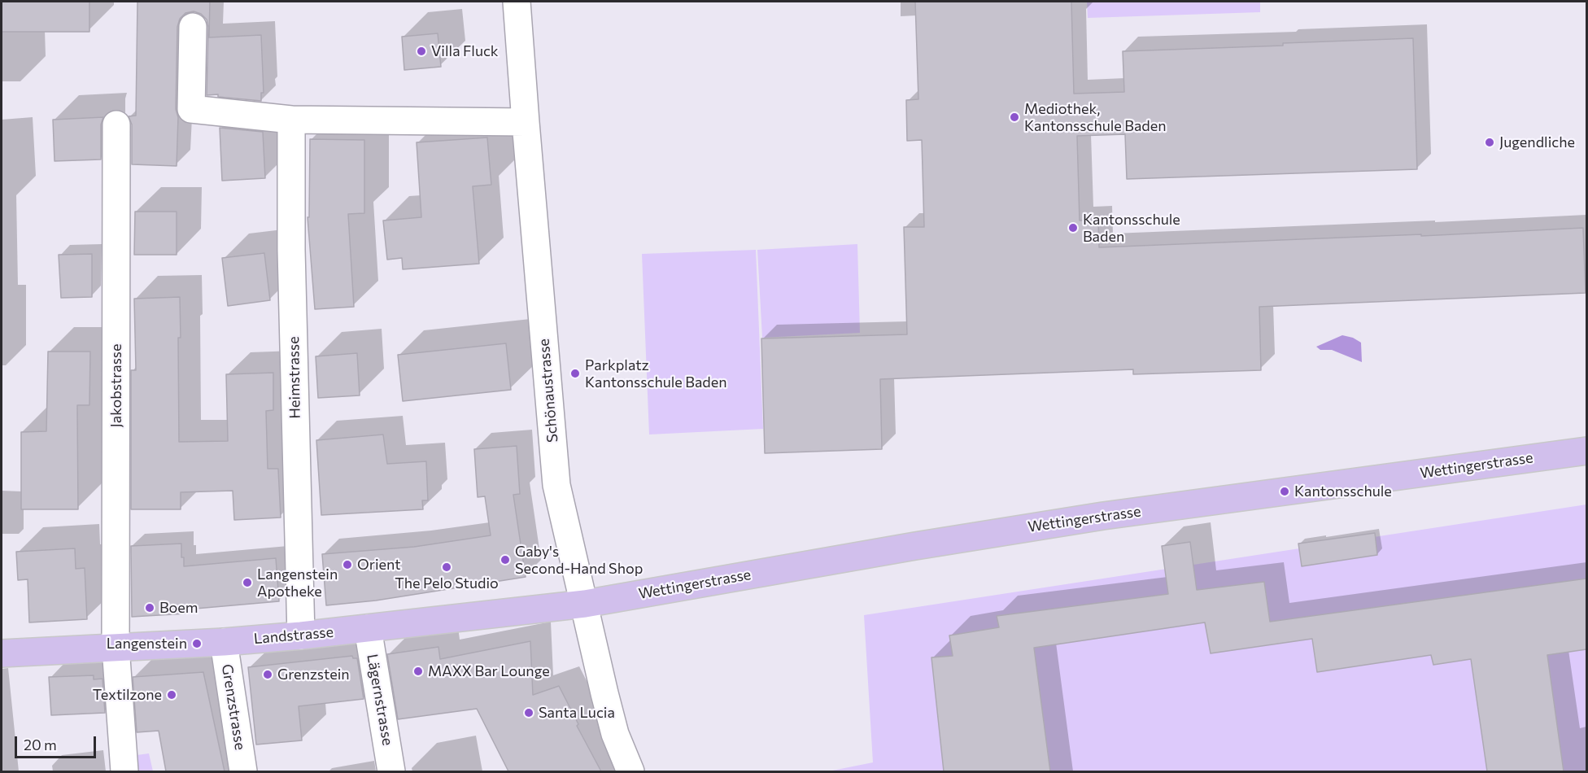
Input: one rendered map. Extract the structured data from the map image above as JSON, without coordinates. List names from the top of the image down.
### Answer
{
  "streets": {
    "main road": ["Wettingerstrasse", "Landstrasse"],
    "street": [
      "Heimstrasse",
      "Jakobstrasse",
      "Schönaustrasse",
      "Lägernstrasse",
      "Grenzstrasse"
    ]
  },
  "crossings": [
    ["Heimstrasse", "Landstrasse"],
    ["Jakobstrasse", "Landstrasse"],
    ["Schönaustrasse", "Wettingerstrasse"],
    ["Schönaustrasse", "Landstrasse"],
    ["Wettingerstrasse", "Landstrasse"],
    ["Landstrasse", "Lägernstrasse"],
    ["Landstrasse", "Grenzstrasse"]
  ],
  "places": [
    "Villa Fluck",
    "Mediothek, Kantonsschule Baden",
    "Jugendliche",
    "Kantonsschule Baden",
    "Parkplatz Kantonsschule Baden",
    "Kantonsschule",
    "Gaby's Second-Hand Shop",
    "Orient",
    "The Pelo Studio",
    "Langenstein Apotheke",
    "Boem",
    "Langenstein",
    "MAXX Bar Lounge",
    "Grenzstein",
    "Textilzone",
    "Santa Lucia"
  ],
  "scale_bar": "20 m"
}
